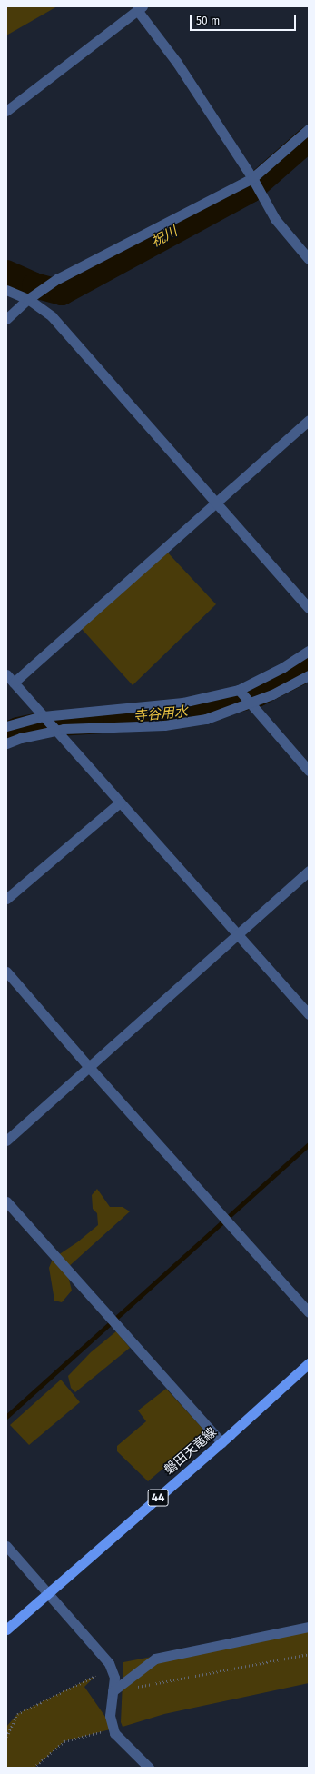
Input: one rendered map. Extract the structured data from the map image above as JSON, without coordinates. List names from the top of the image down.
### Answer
{
  "streets": {
    "main road": ["磐田天竜線", "44"]
  },
  "water": ["祝川", "寺谷用水"],
  "scale_bar": "50 m"
}
